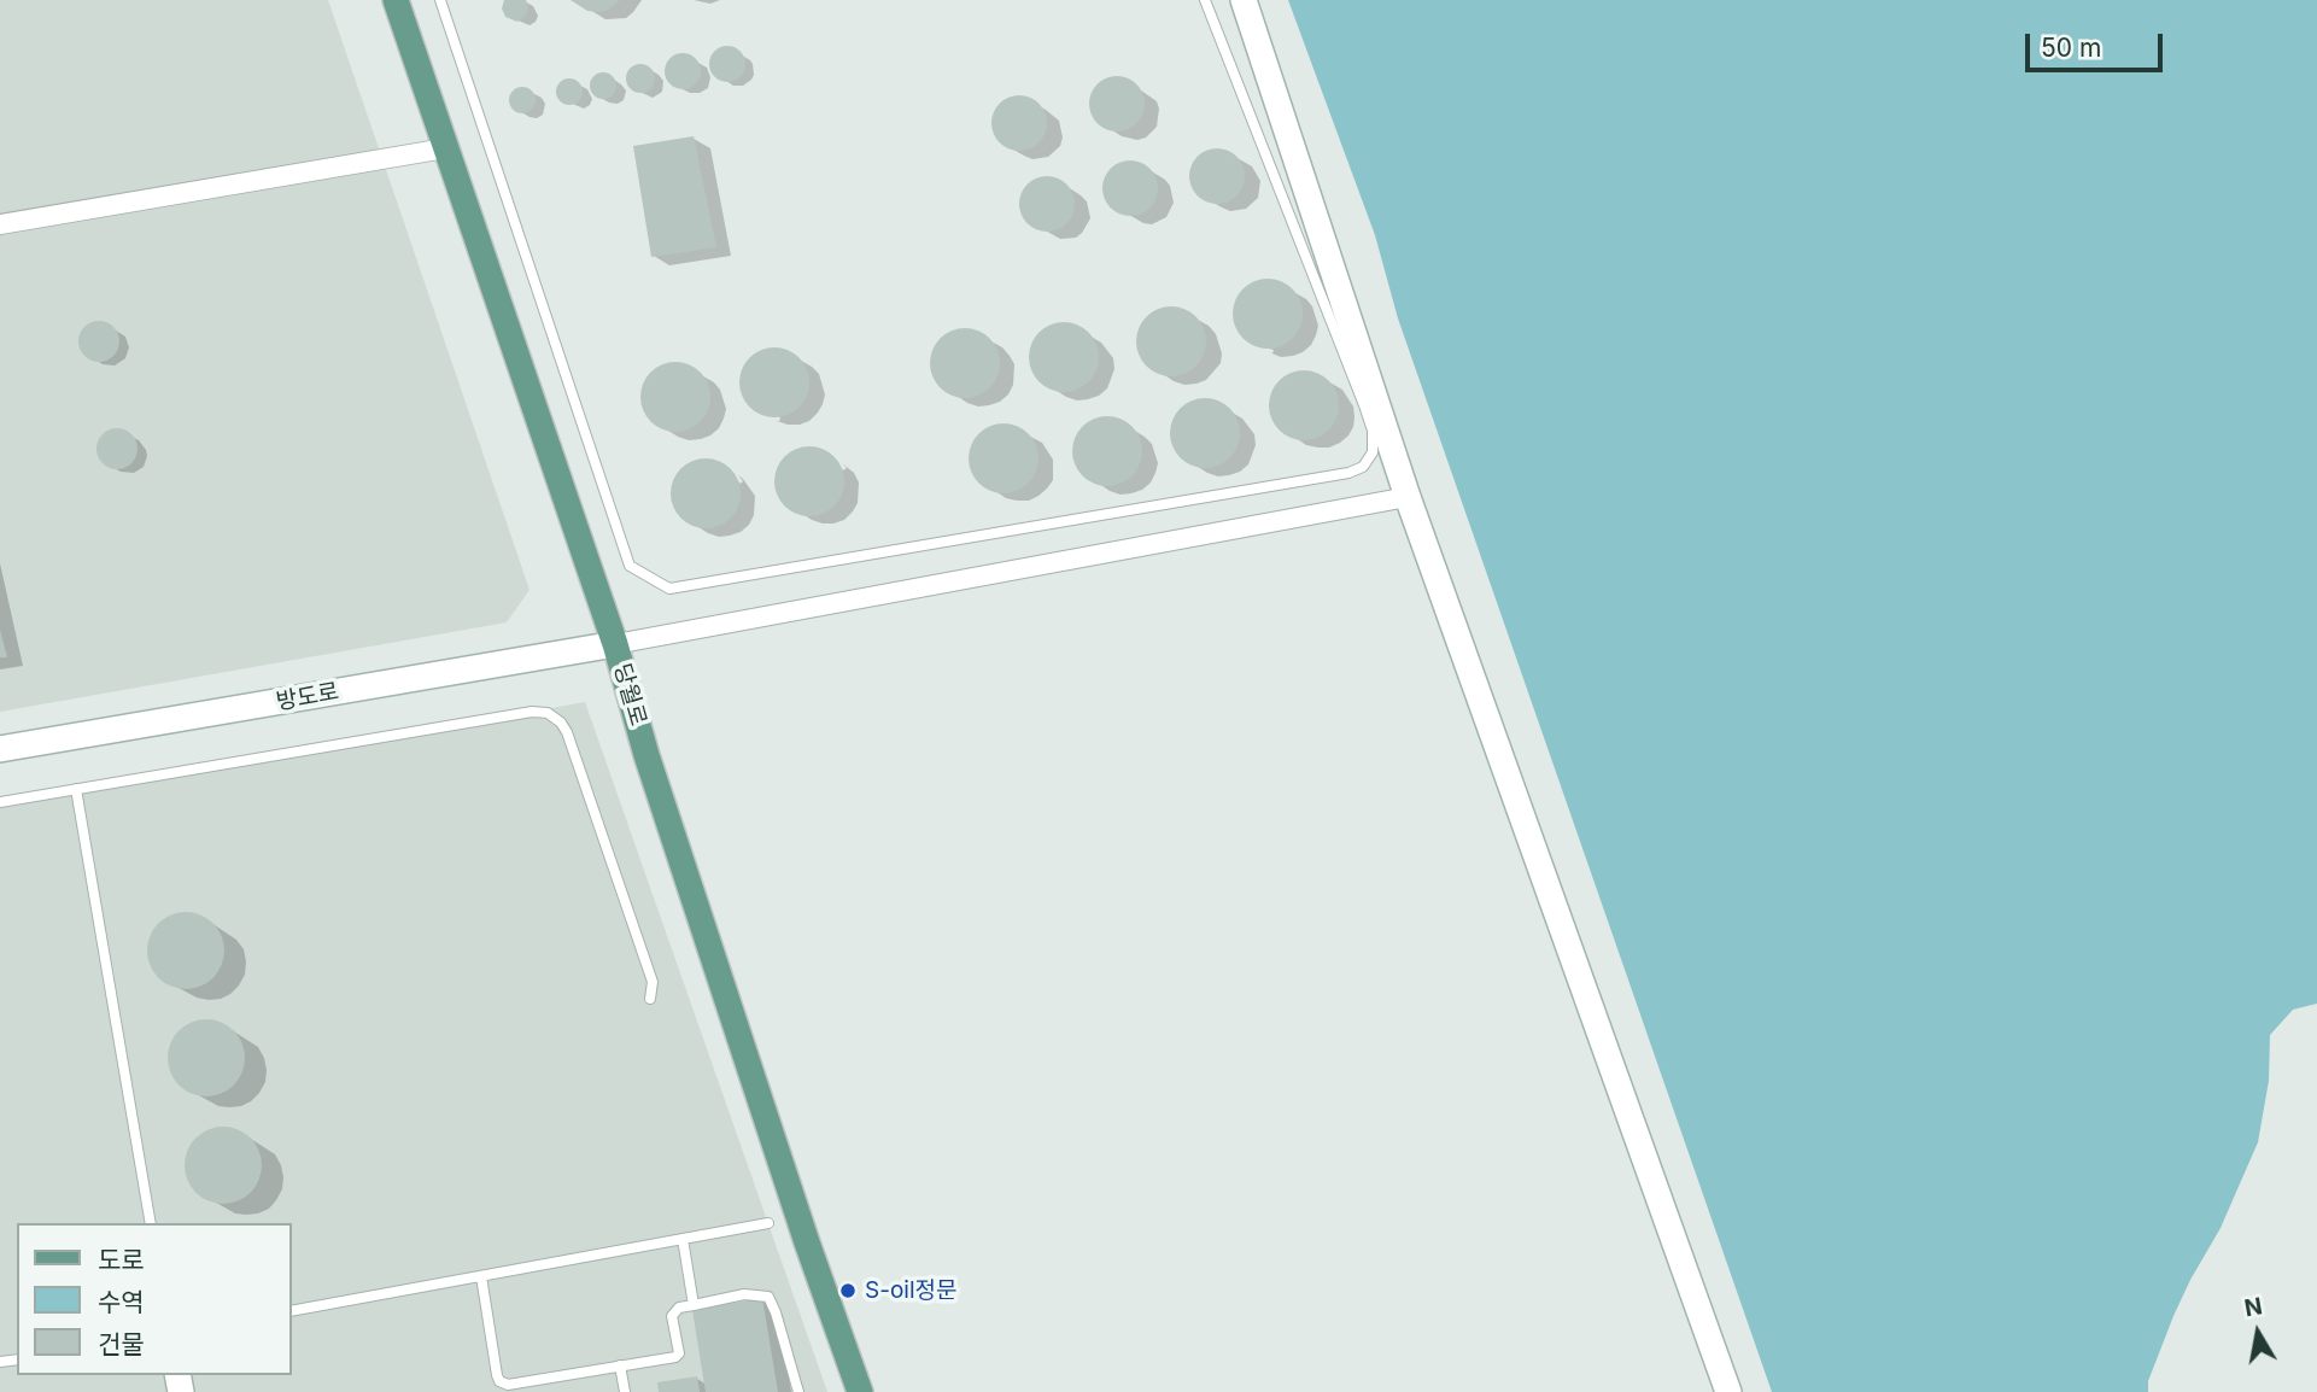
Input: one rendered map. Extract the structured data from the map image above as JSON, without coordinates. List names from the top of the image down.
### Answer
{
  "streets": {
    "main road": ["당월로", "방도로"]
  },
  "crossings": [
    ["당월로", "방도로"]
  ],
  "places": ["S-oil정문"],
  "legend": ["도로", "수역", "건물"],
  "scale_bar": "50 m",
  "north": "top"
}
